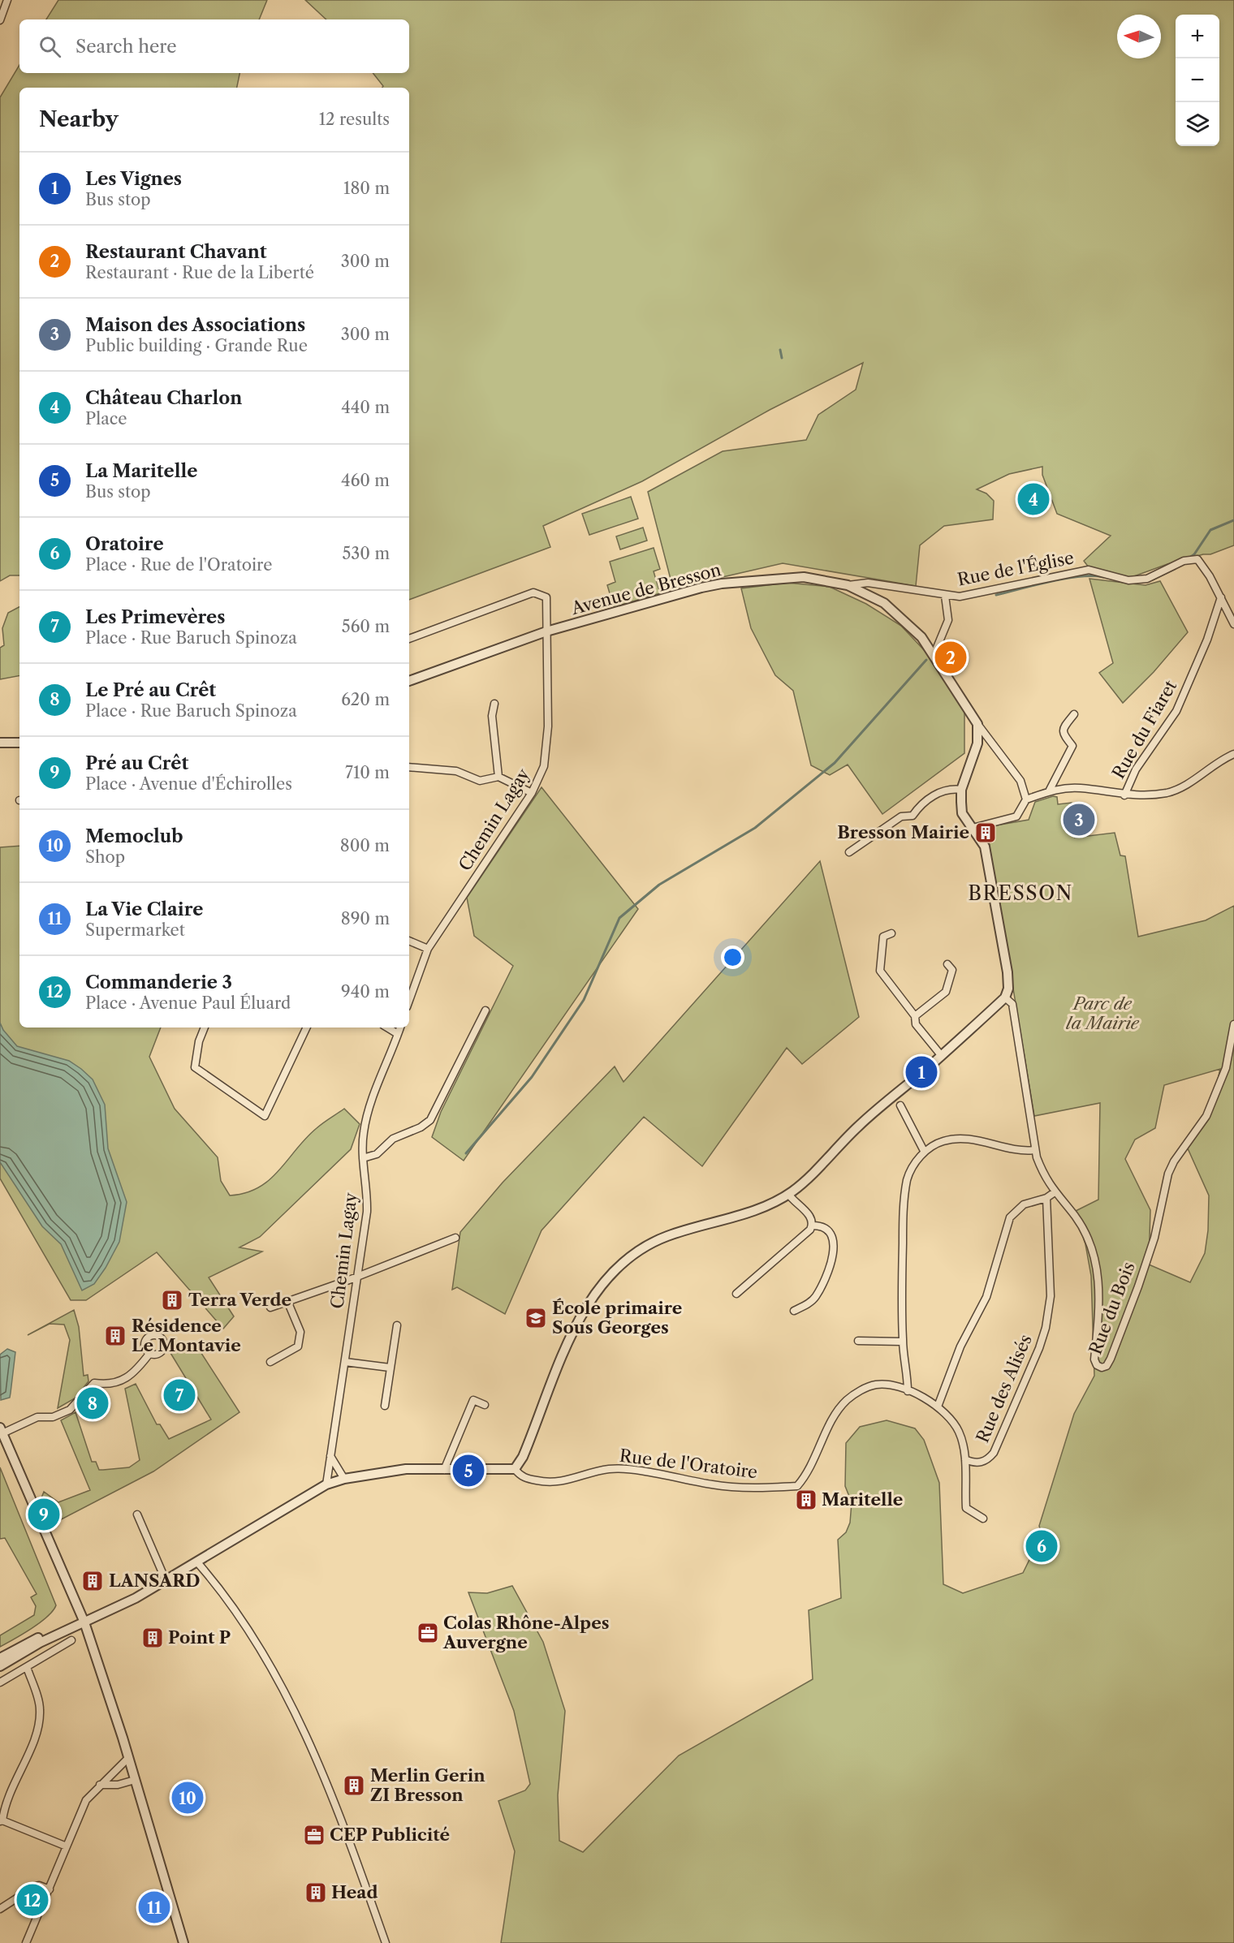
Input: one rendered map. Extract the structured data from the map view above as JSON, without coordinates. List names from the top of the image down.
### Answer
{
  "streets": {
    "street": [
      "Rue de l'Église",
      "Avenue de Bresson",
      "Rue du Fiaret",
      "Chemin Lagay",
      "Rue du Bois",
      "Rue des Alisés",
      "Rue de l'Oratoire"
    ]
  },
  "crossings": [
    ["Rue de l'Église", "Avenue de Bresson"],
    ["Rue de l'Église", "Rue du Fiaret"],
    ["Avenue de Bresson", "Chemin Lagay"],
    ["Rue des Alisés", "Rue de l'Oratoire"]
  ],
  "districts": ["BRESSON"],
  "parks": ["Parc de la Mairie"],
  "places": {
    "building": [
      "Bresson Mairie",
      "Terra Verde",
      "Résidence Le Montavie",
      "Maritelle",
      "LANSARD",
      "Point P",
      "Merlin Gerin ZI Bresson",
      "Head"
    ],
    "school or university": ["École primaire Sous Georges"],
    "office": ["Colas Rhône-Alpes Auvergne", "CEP Publicité"]
  },
  "north": "left",
  "page": {
    "map_buttons": ["+", "−"],
    "search": "Search here",
    "heading": ["Nearby", "12 results"],
    "list": [
      {
        "mark": "1",
        "name": "Les Vignes",
        "note": "Bus stop",
        "value": "180 m"
      },
      {
        "mark": "2",
        "name": "Restaurant Chavant",
        "note": "Restaurant · Rue de la Liberté",
        "value": "300 m"
      },
      {
        "mark": "3",
        "name": "Maison des Associations",
        "note": "Public building · Grande Rue",
        "value": "300 m"
      },
      {
        "mark": "4",
        "name": "Château Charlon",
        "note": "Place",
        "value": "440 m"
      },
      {
        "mark": "5",
        "name": "La Maritelle",
        "note": "Bus stop",
        "value": "460 m"
      },
      {
        "mark": "6",
        "name": "Oratoire",
        "note": "Place · Rue de l'Oratoire",
        "value": "530 m"
      },
      {
        "mark": "7",
        "name": "Les Primevères",
        "note": "Place · Rue Baruch Spinoza",
        "value": "560 m"
      },
      {
        "mark": "8",
        "name": "Le Pré au Crêt",
        "note": "Place · Rue Baruch Spinoza",
        "value": "620 m"
      },
      {
        "mark": "9",
        "name": "Pré au Crêt",
        "note": "Place · Avenue d'Échirolles",
        "value": "710 m"
      },
      {
        "mark": "10",
        "name": "Memoclub",
        "note": "Shop",
        "value": "800 m"
      },
      {
        "mark": "11",
        "name": "La Vie Claire",
        "note": "Supermarket",
        "value": "890 m"
      },
      {
        "mark": "12",
        "name": "Commanderie 3",
        "note": "Place · Avenue Paul Éluard",
        "value": "940 m"
      }
    ],
    "pins": [
      "4",
      "2",
      "3",
      "1",
      "7",
      "8",
      "5",
      "9",
      "6",
      "10",
      "12",
      "11"
    ]
  }
}
